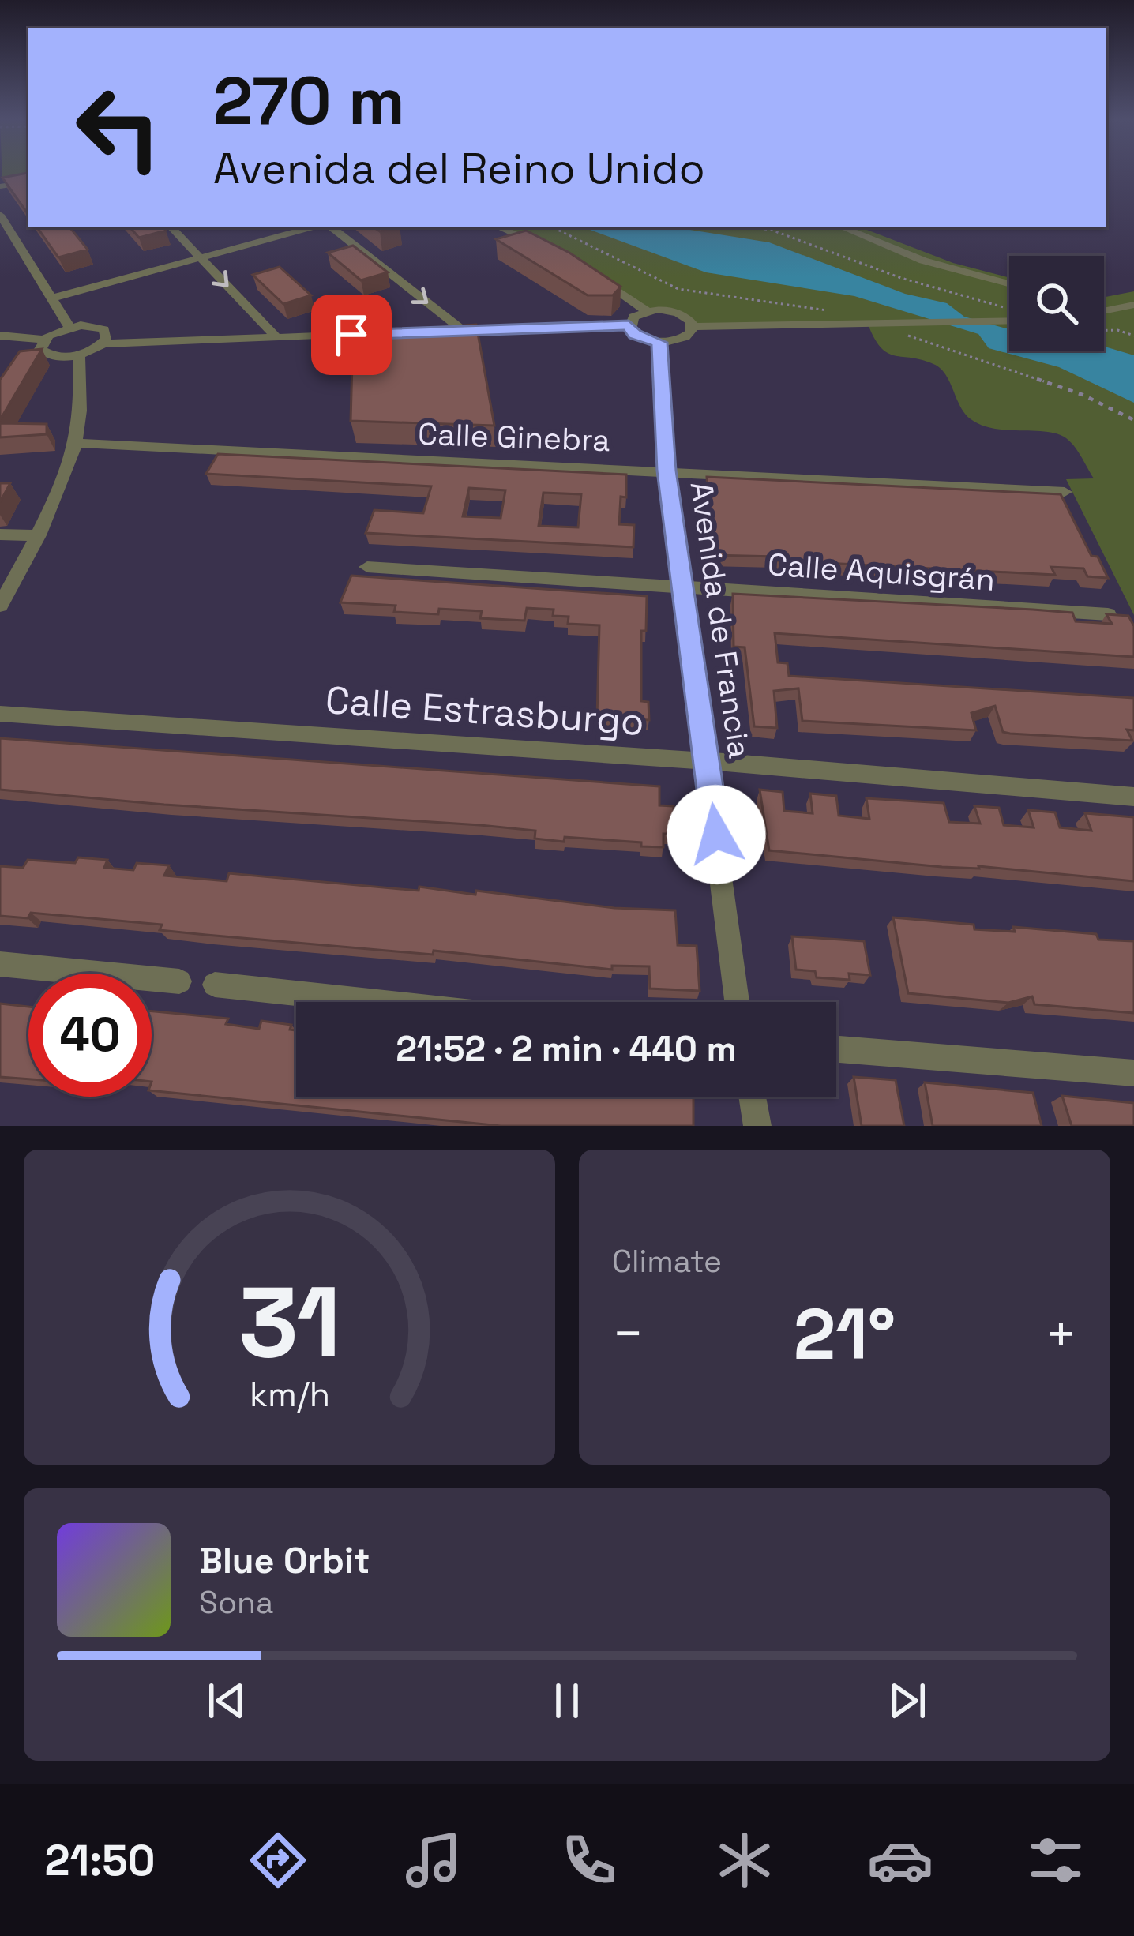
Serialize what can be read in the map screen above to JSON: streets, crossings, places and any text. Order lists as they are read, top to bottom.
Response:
{
  "streets": {
    "street": [
      "Calle Ginebra",
      "Calle Aquisgrán",
      "Avenida de Francia",
      "Calle Estrasburgo"
    ]
  },
  "crossings": [
    ["Calle Ginebra", "Avenida de Francia"],
    ["Calle Aquisgrán", "Avenida de Francia"],
    ["Avenida de Francia", "Calle Estrasburgo"]
  ],
  "page": {
    "turn": ["270 m", "Avenida del Reino Unido"],
    "limit": "40",
    "trip": "21:52 · 2 min · 440 m",
    "tile": "Climate",
    "heat": ["−", "21°", "+"],
    "song": ["Blue Orbit", "Sona"],
    "tabs": "21:50",
    "gauge": ["31", "km/h"]
  }
}
